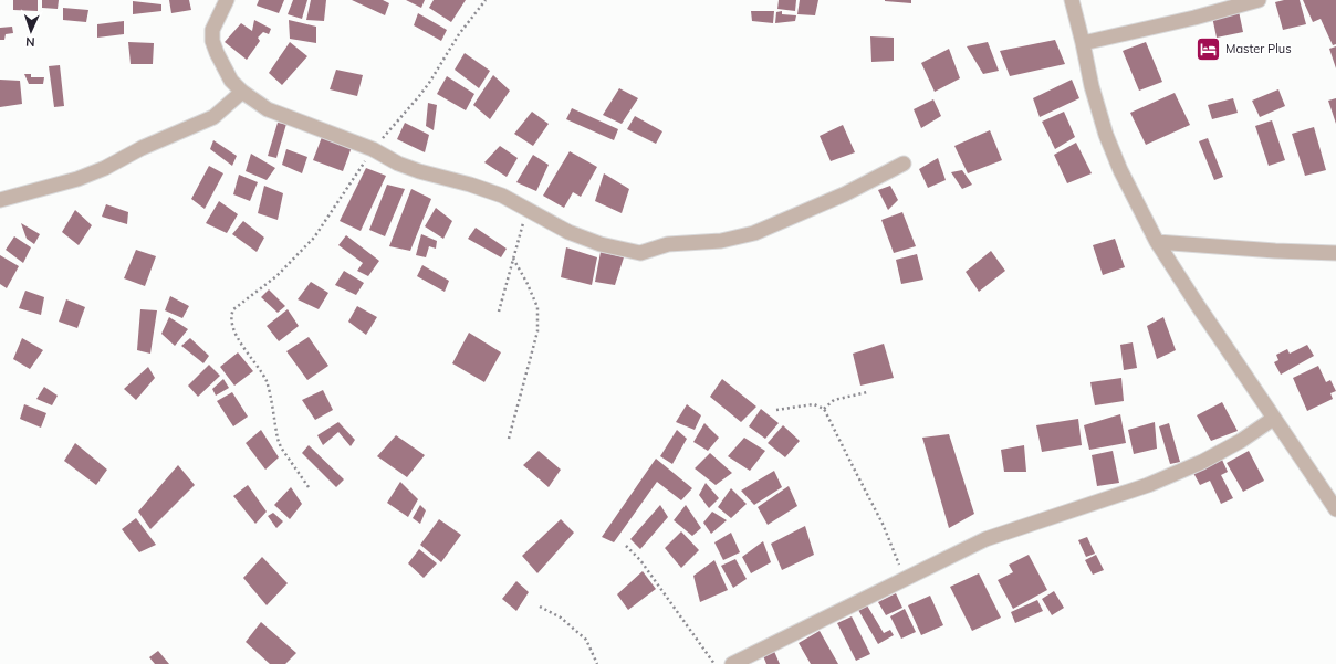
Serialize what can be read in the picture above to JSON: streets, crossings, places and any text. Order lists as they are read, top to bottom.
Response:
{
  "places": {
    "hotel": ["Master Plus"]
  },
  "north": "bottom"
}
